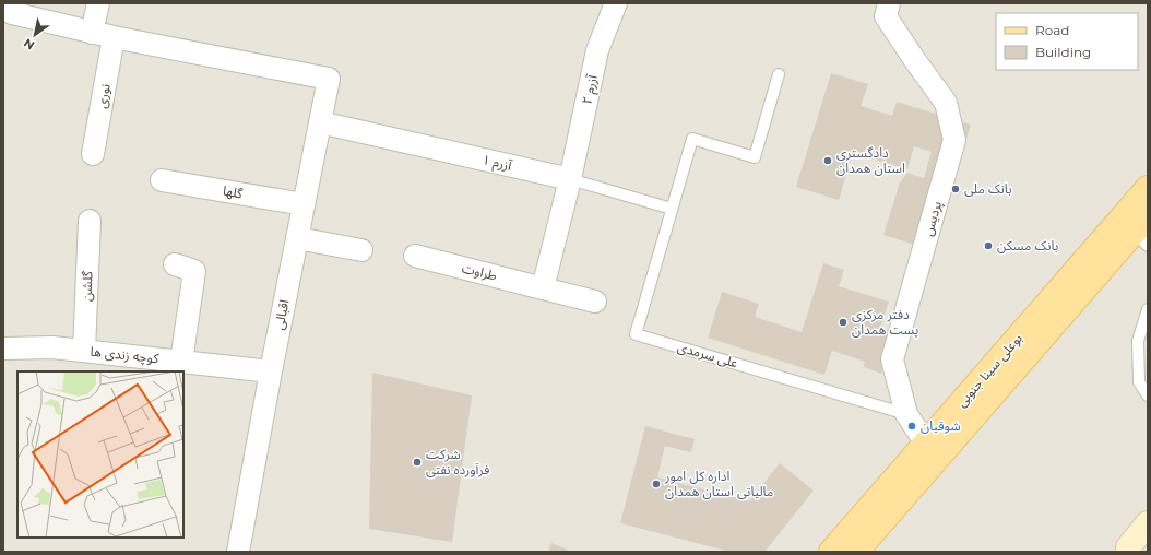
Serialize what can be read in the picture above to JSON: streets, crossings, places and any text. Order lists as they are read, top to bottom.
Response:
{
  "streets": {
    "main road": ["بوعلی سینا جنوبی"],
    "street": [
      "آزرم ۲",
      "نوری",
      "آزرم ۱",
      "گلها",
      "پردیس",
      "طراوت",
      "گلشن",
      "اقبالی",
      "کوچه زندی ها"
    ],
    "lane": ["علی سرمدی"]
  },
  "crossings": [
    ["آزرم ۲", "آزرم ۱"],
    ["نوری", "اقبالی"],
    ["آزرم ۱", "اقبالی"],
    ["آزرم ۱", "علی سرمدی"],
    ["گلها", "اقبالی"],
    ["پردیس", "علی سرمدی"],
    ["پردیس", "بوعلی سینا جنوبی"],
    ["گلشن", "کوچه زندی ها"],
    ["اقبالی", "کوچه زندی ها"]
  ],
  "places": [
    "دادگستری استان همدان",
    "بانک ملی",
    "بانک مسکن",
    "دفتر مرکزی پست همدان",
    "شوقیان",
    "شرکت فرآورده نفتی",
    "اداره کل امور مالیاتی استان همدان"
  ],
  "legend": ["Road", "Building"],
  "north": "bottom left"
}
